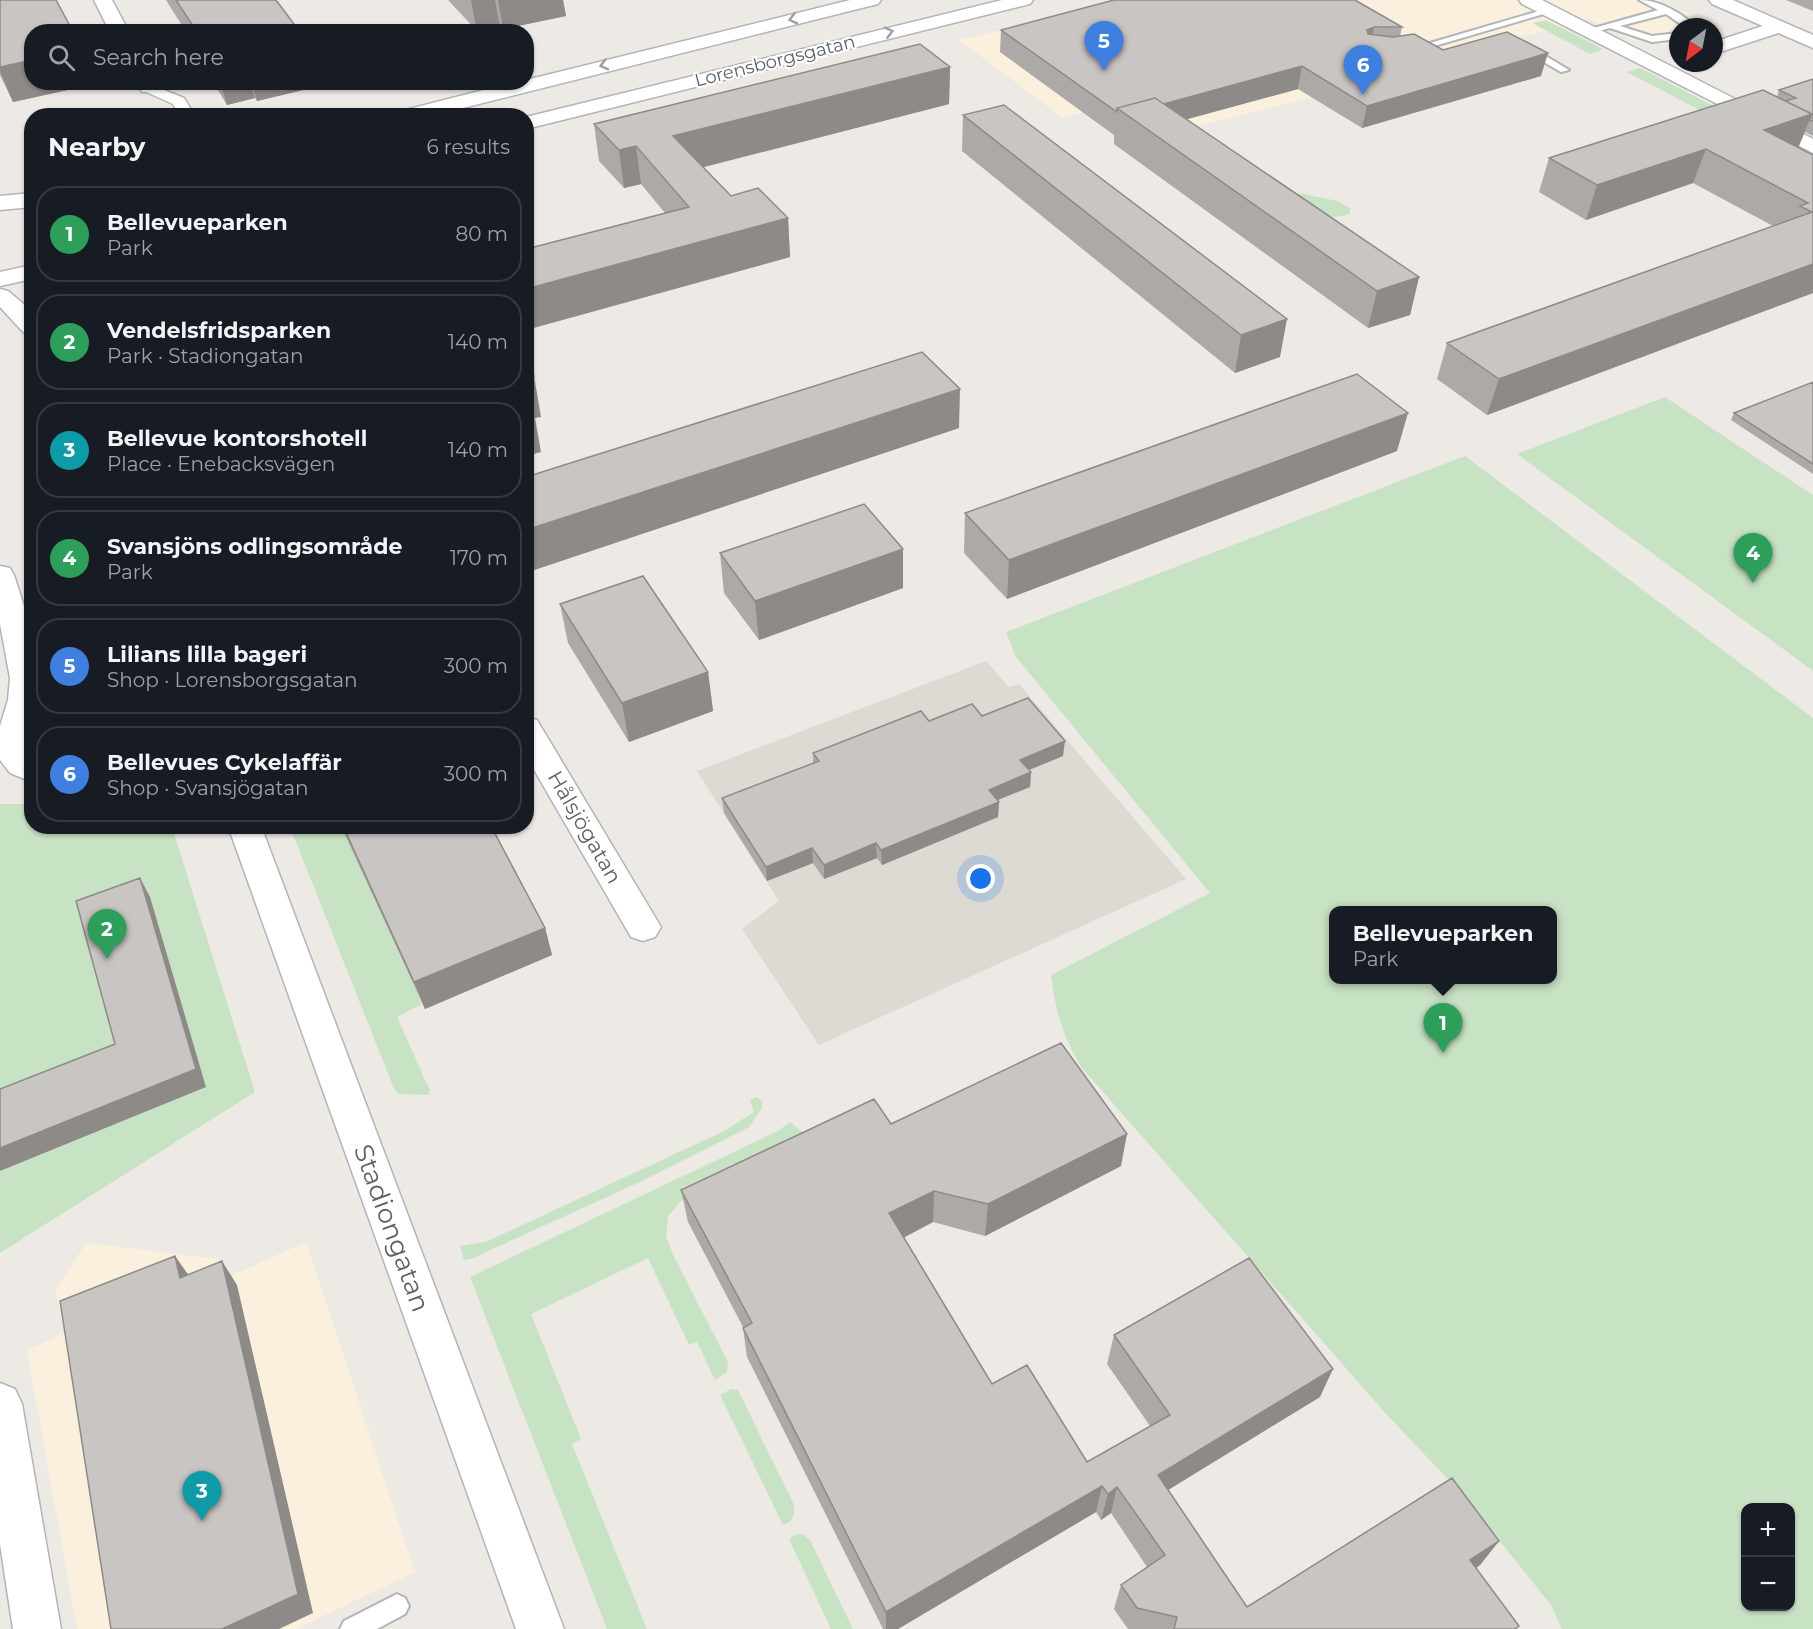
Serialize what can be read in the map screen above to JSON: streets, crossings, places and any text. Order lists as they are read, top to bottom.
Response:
{
  "streets": {
    "street": ["Lorensborgsgatan", "Hålsjögatan", "Stadiongatan"]
  },
  "north": "bottom left",
  "page": {
    "pins": [
      "5",
      "6",
      "4",
      "2",
      "1",
      "3"
    ],
    "search": "Search here",
    "heading": ["Nearby", "6 results"],
    "list": [
      {
        "mark": "1",
        "name": "Bellevueparken",
        "note": "Park",
        "value": "80 m"
      },
      {
        "mark": "2",
        "name": "Vendelsfridsparken",
        "note": "Park · Stadiongatan",
        "value": "140 m"
      },
      {
        "mark": "3",
        "name": "Bellevue kontorshotell",
        "note": "Place · Enebacksvägen",
        "value": "140 m"
      },
      {
        "mark": "4",
        "name": "Svansjöns odlingsområde",
        "note": "Park",
        "value": "170 m"
      },
      {
        "mark": "5",
        "name": "Lilians lilla bageri",
        "note": "Shop · Lorensborgsgatan",
        "value": "300 m"
      },
      {
        "mark": "6",
        "name": "Bellevues Cykelaffär",
        "note": "Shop · Svansjögatan",
        "value": "300 m"
      }
    ],
    "popup": ["Bellevueparken", "Park"],
    "map_buttons": ["+", "−"]
  }
}
